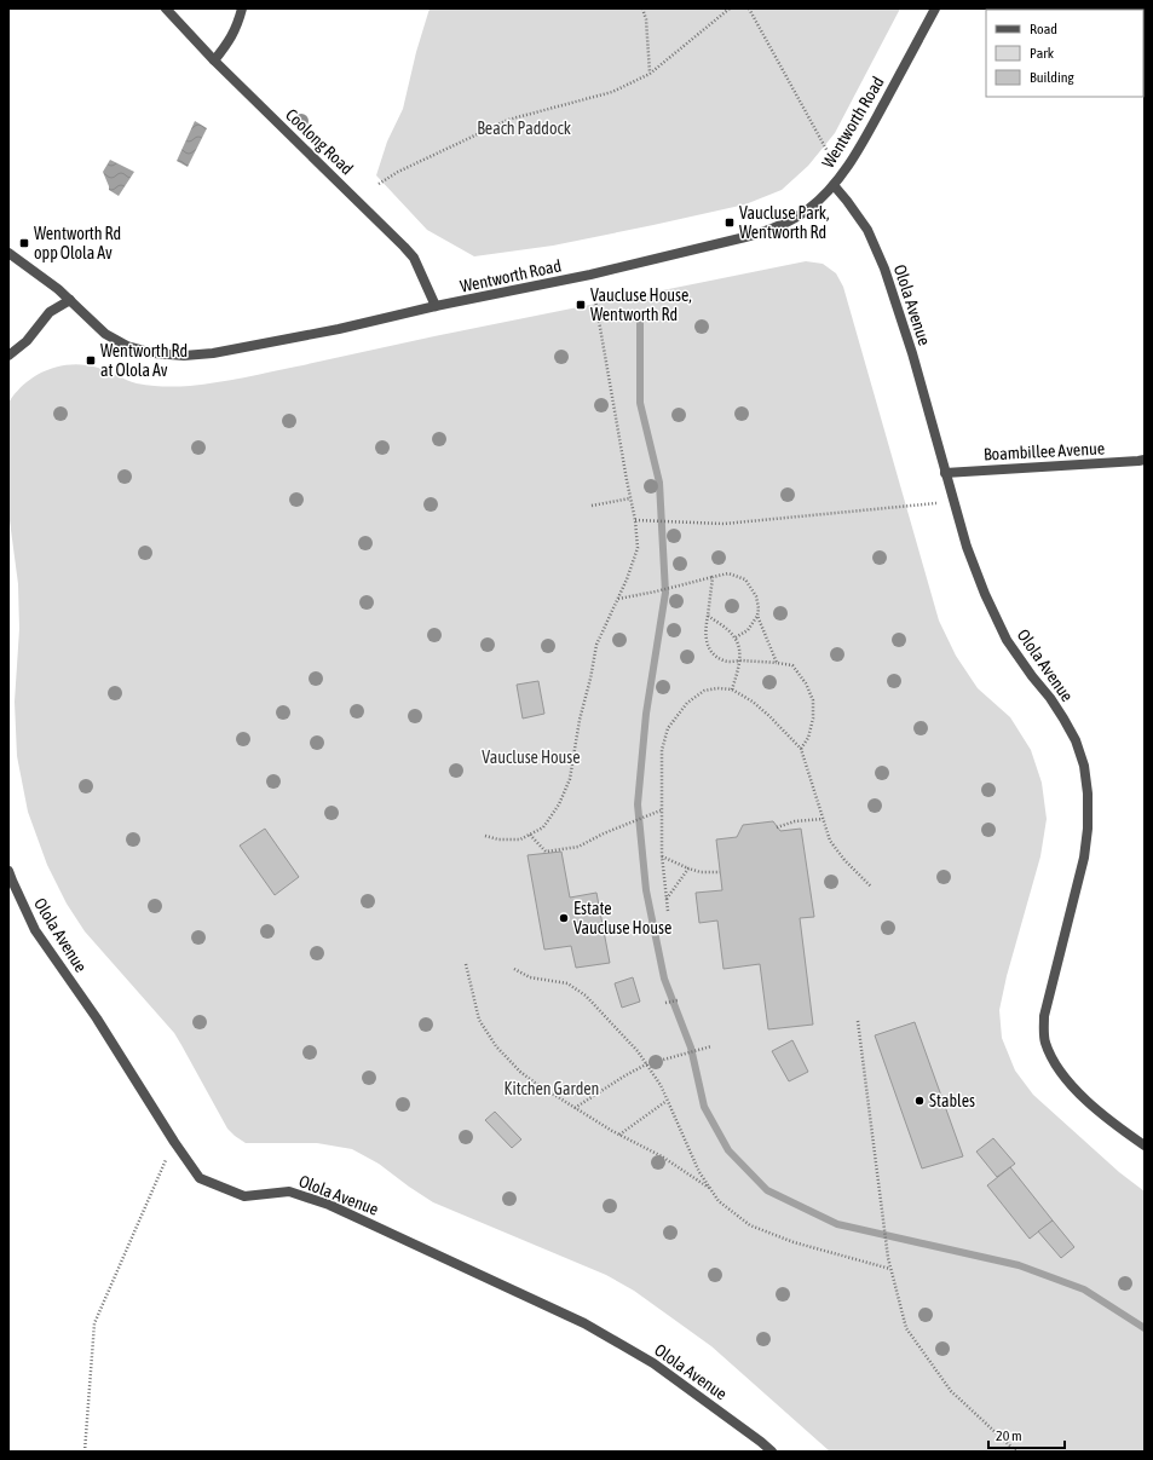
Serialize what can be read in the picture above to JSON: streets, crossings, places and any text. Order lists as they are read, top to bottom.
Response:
{
  "streets": {
    "street": [
      "Wentworth Road",
      "Coolong Road",
      "Olola Avenue",
      "Boambillee Avenue"
    ]
  },
  "crossings": [
    ["Wentworth Road", "Coolong Road"],
    ["Wentworth Road", "Olola Avenue"],
    ["Olola Avenue", "Boambillee Avenue"]
  ],
  "parks": ["Beach Paddock", "Vaucluse House", "Kitchen Garden"],
  "places": {
    "transit": [
      "Vaucluse Park, Wentworth Rd",
      "Wentworth Rd opp Olola Av",
      "Vaucluse House, Wentworth Rd",
      "Wentworth Rd at Olola Av"
    ],
    "other": ["Estate Vaucluse House", "Stables"]
  },
  "legend": ["Road", "Park", "Building"],
  "scale_bar": "20 m"
}
